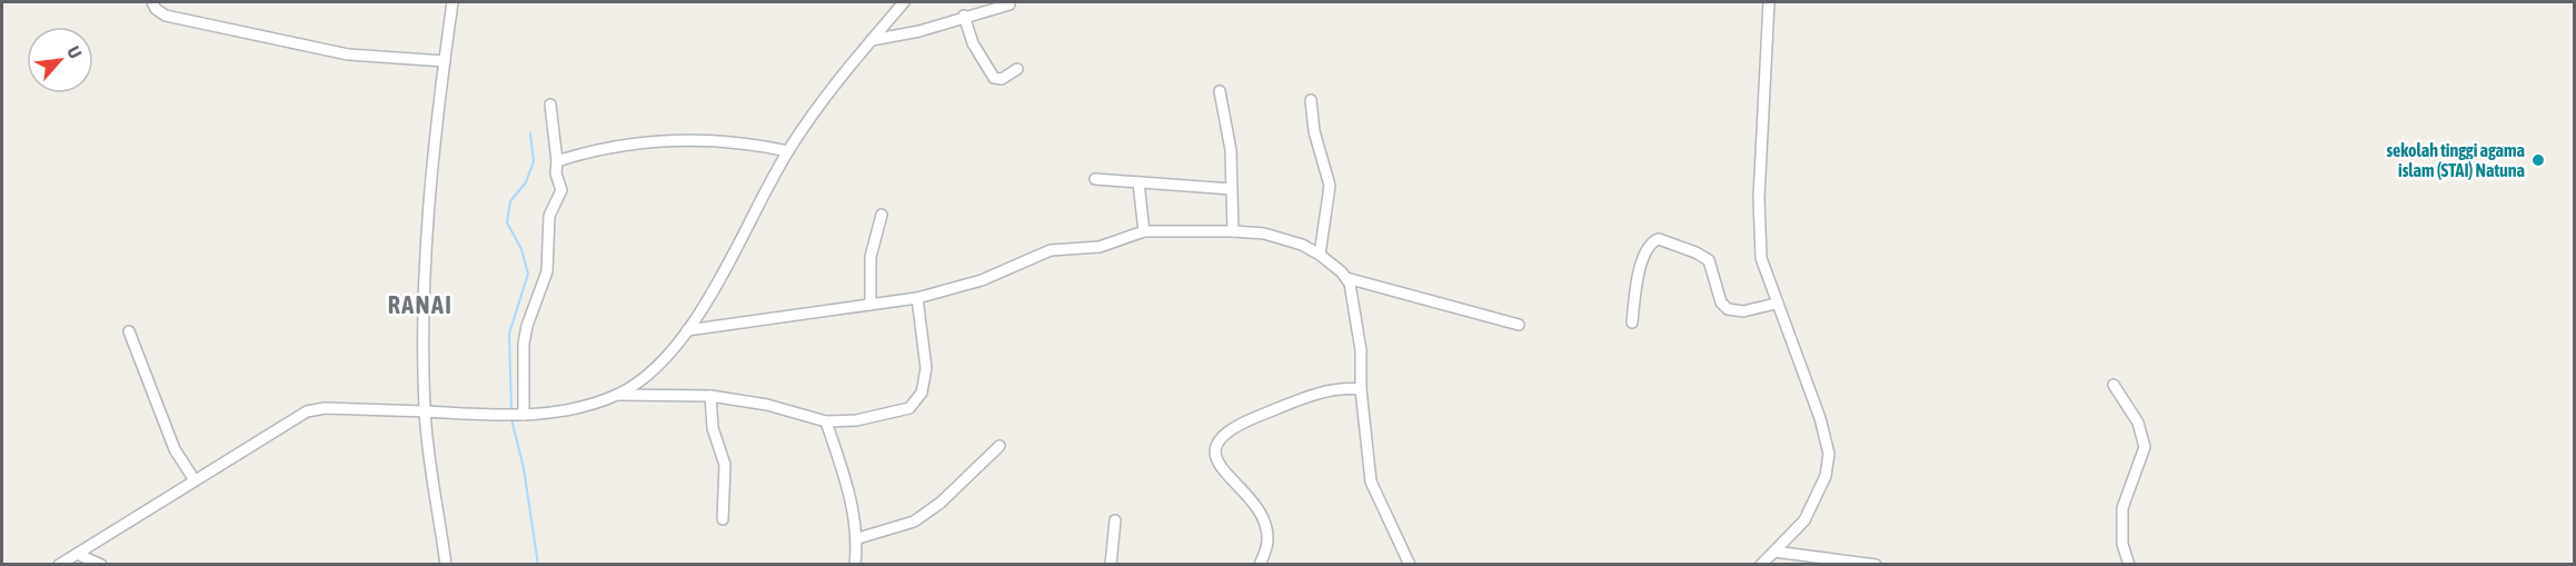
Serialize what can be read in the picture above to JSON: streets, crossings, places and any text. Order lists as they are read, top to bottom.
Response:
{
  "districts": ["RANAI"],
  "places": ["sekolah tinggi agama islam (STAI) Natuna"],
  "north": "top right"
}
